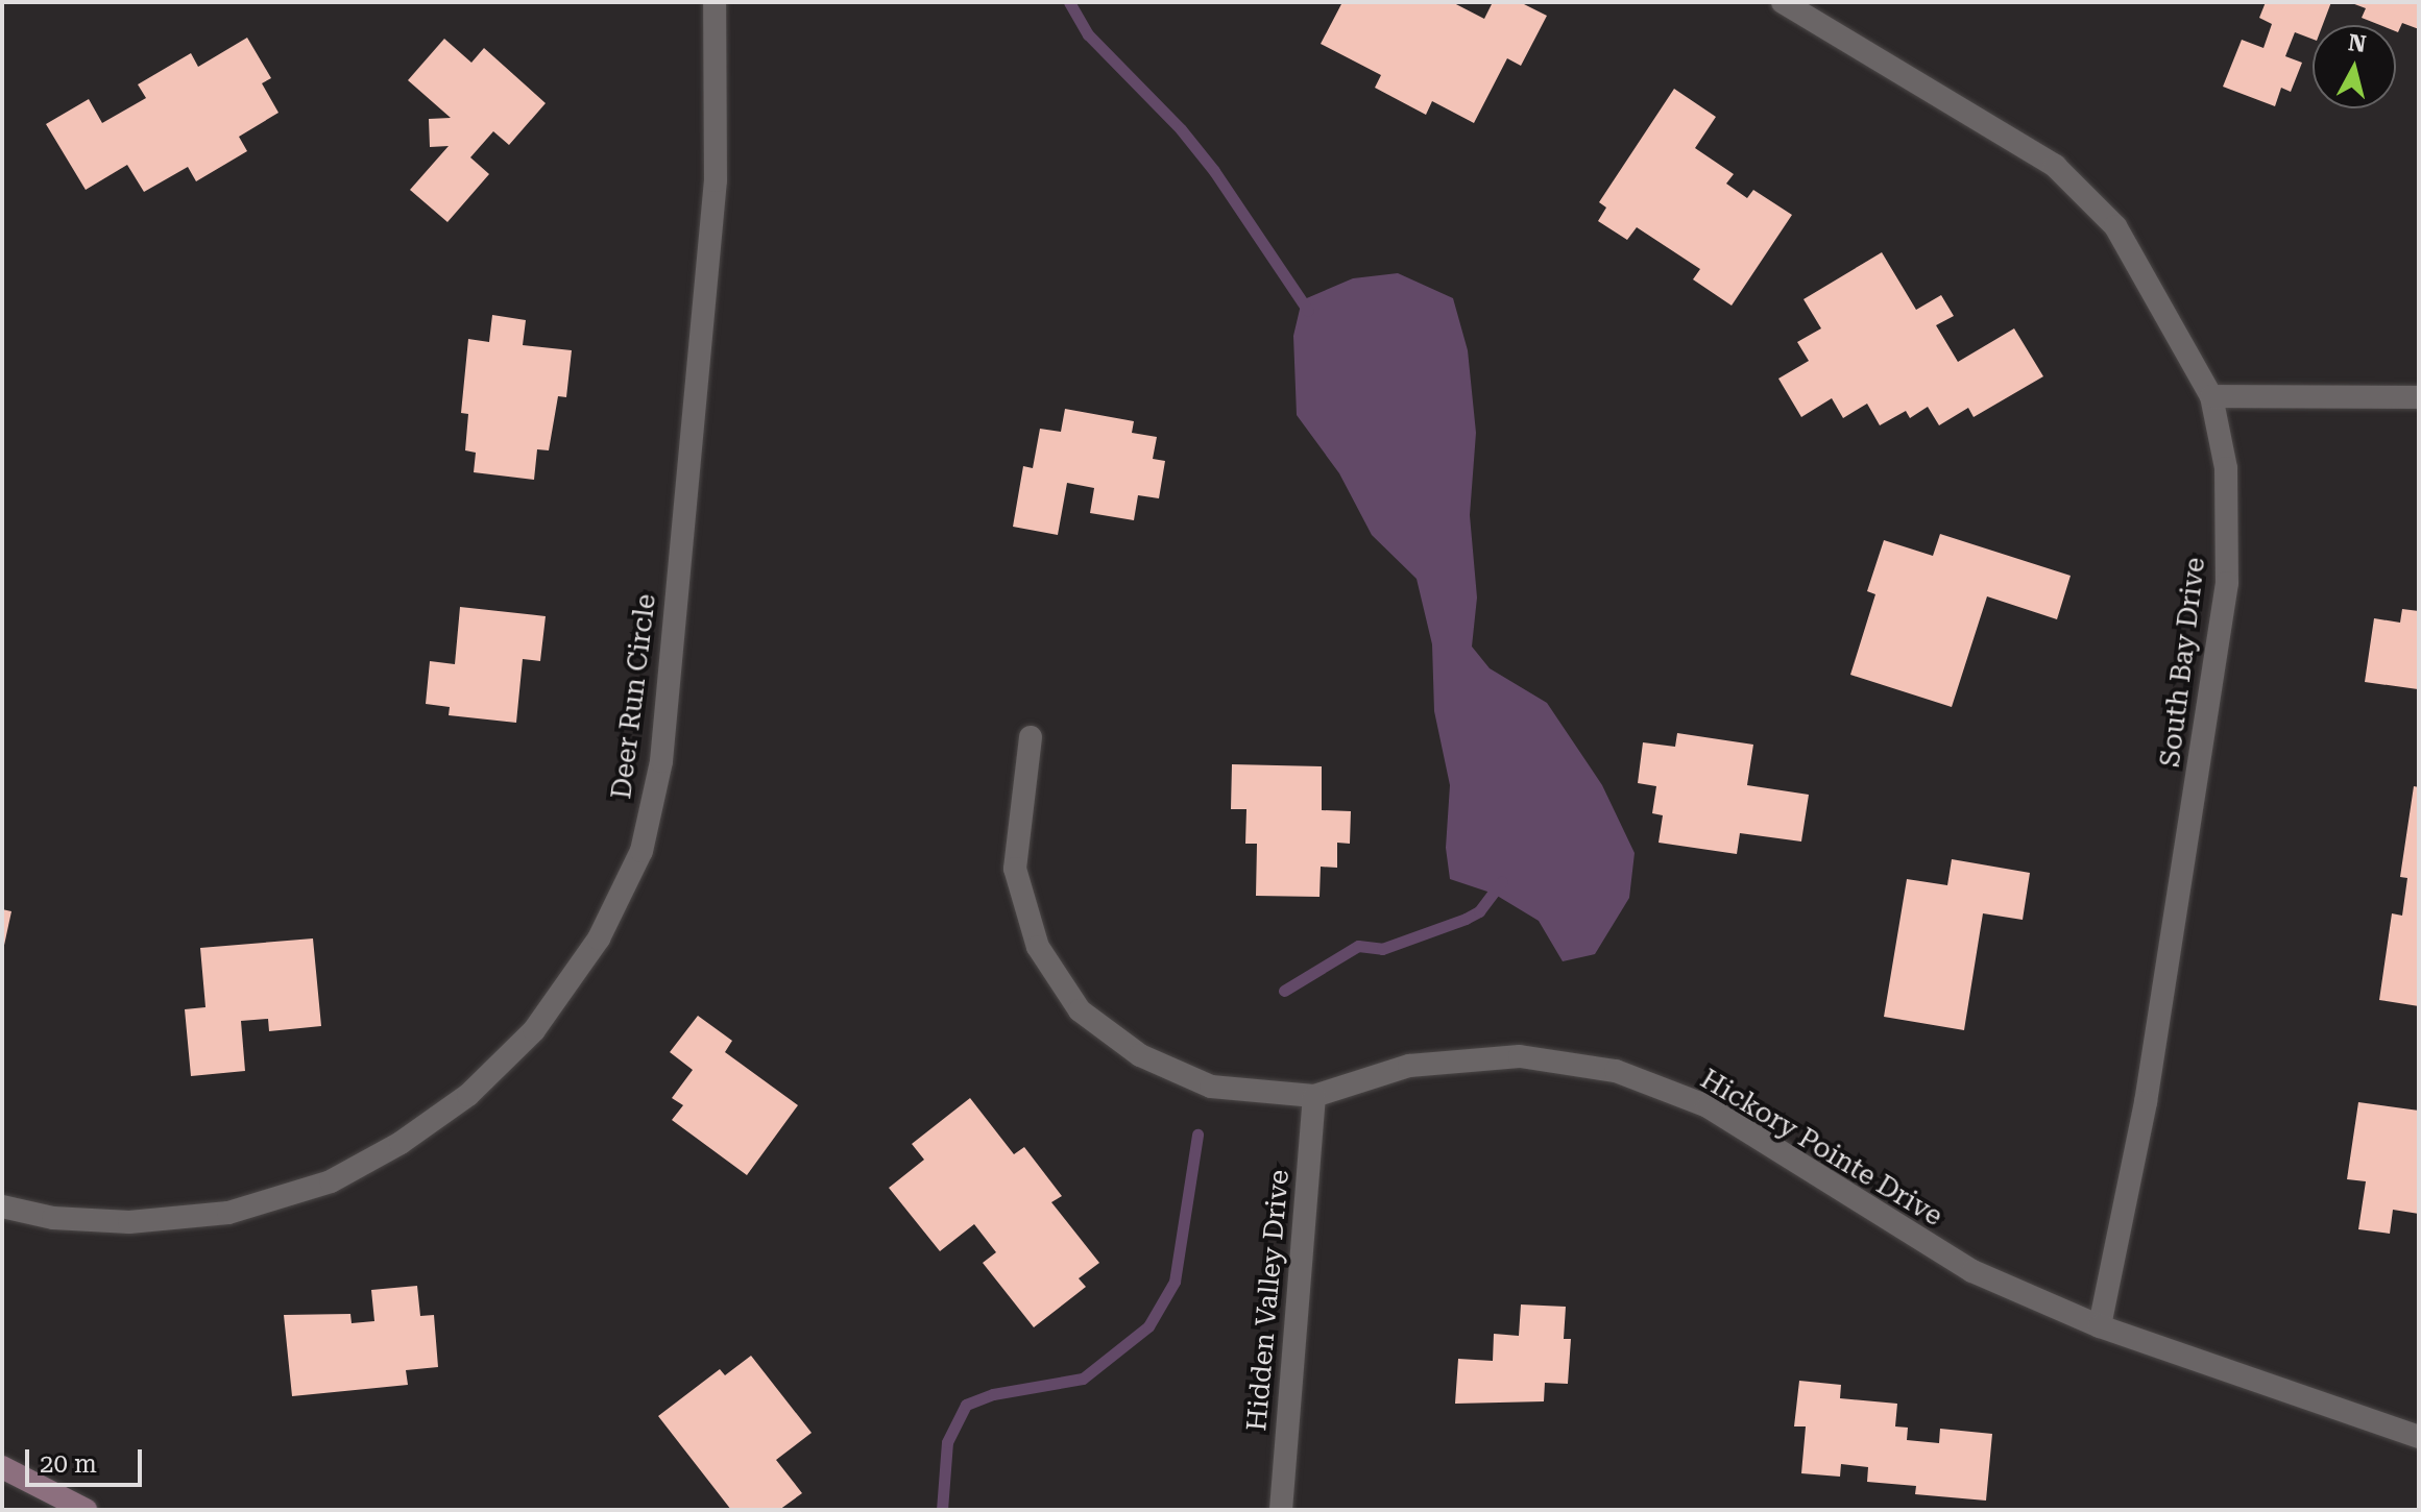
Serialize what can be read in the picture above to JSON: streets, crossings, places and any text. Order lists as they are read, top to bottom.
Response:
{
  "streets": {
    "street": [
      "South Bay Drive",
      "Deer Run Circle",
      "Hickory Pointe Drive",
      "Hidden Valley Drive"
    ]
  },
  "crossings": [
    ["South Bay Drive", "Hickory Pointe Drive"],
    ["Hickory Pointe Drive", "Hidden Valley Drive"]
  ],
  "scale_bar": "20 m",
  "north": "top"
}
